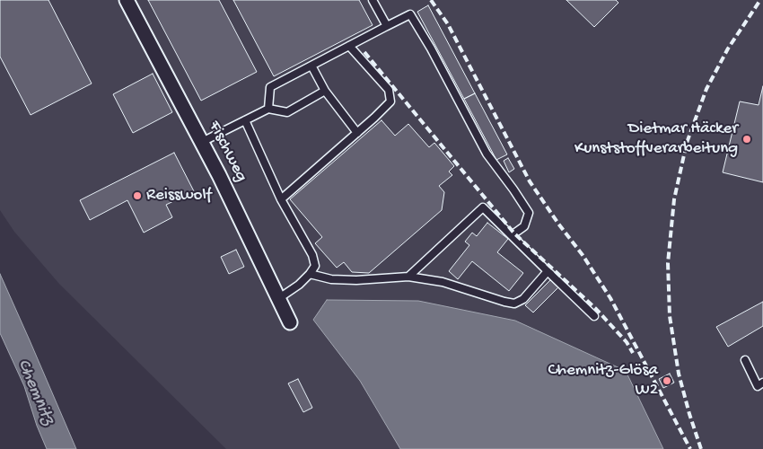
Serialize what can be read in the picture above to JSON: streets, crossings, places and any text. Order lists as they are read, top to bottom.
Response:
{
  "streets": {
    "street": ["Fischweg"]
  },
  "water": ["Chemnitz"],
  "places": ["Dietmar Häcker Kunststoffverarbeitung", "Reisswolf", "Chemnitz-Glösa W2"]
}
